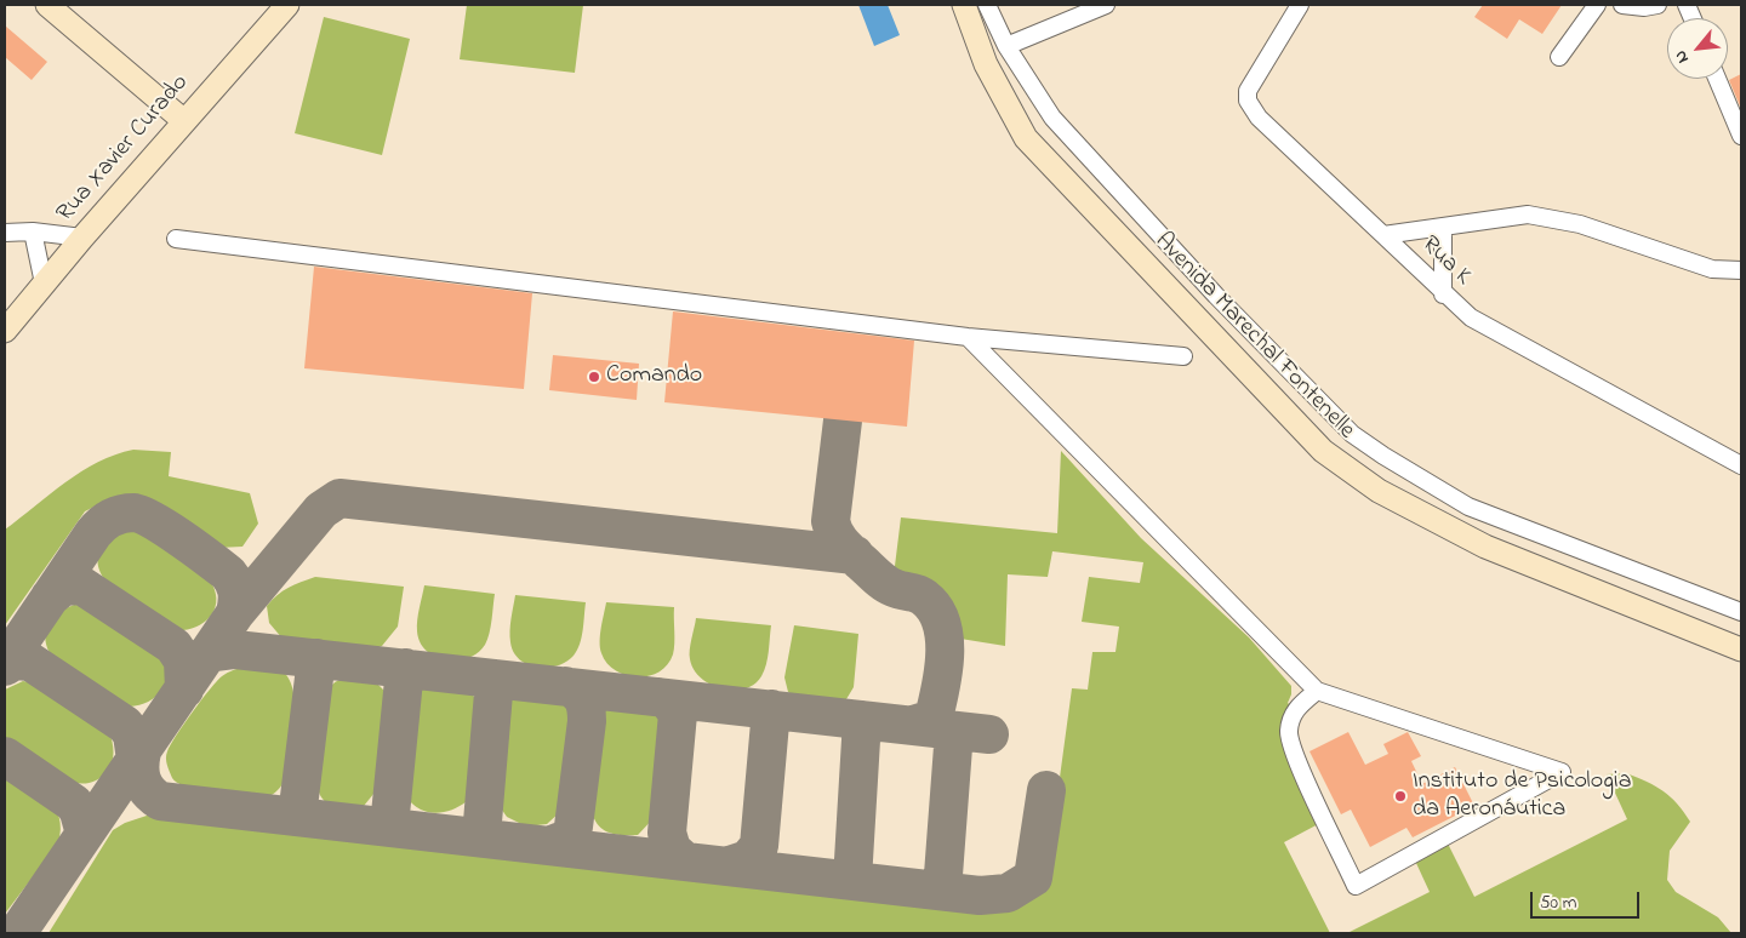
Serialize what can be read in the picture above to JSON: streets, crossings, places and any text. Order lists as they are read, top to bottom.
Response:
{
  "streets": {
    "main road": ["Rua Xavier Curado", "Avenida Marechal Fontenelle"],
    "street": ["Rua K"]
  },
  "places": ["Comando", "Instituto de Psicologia da Aeronáutica"],
  "scale_bar": "50 m",
  "north": "bottom left"
}
